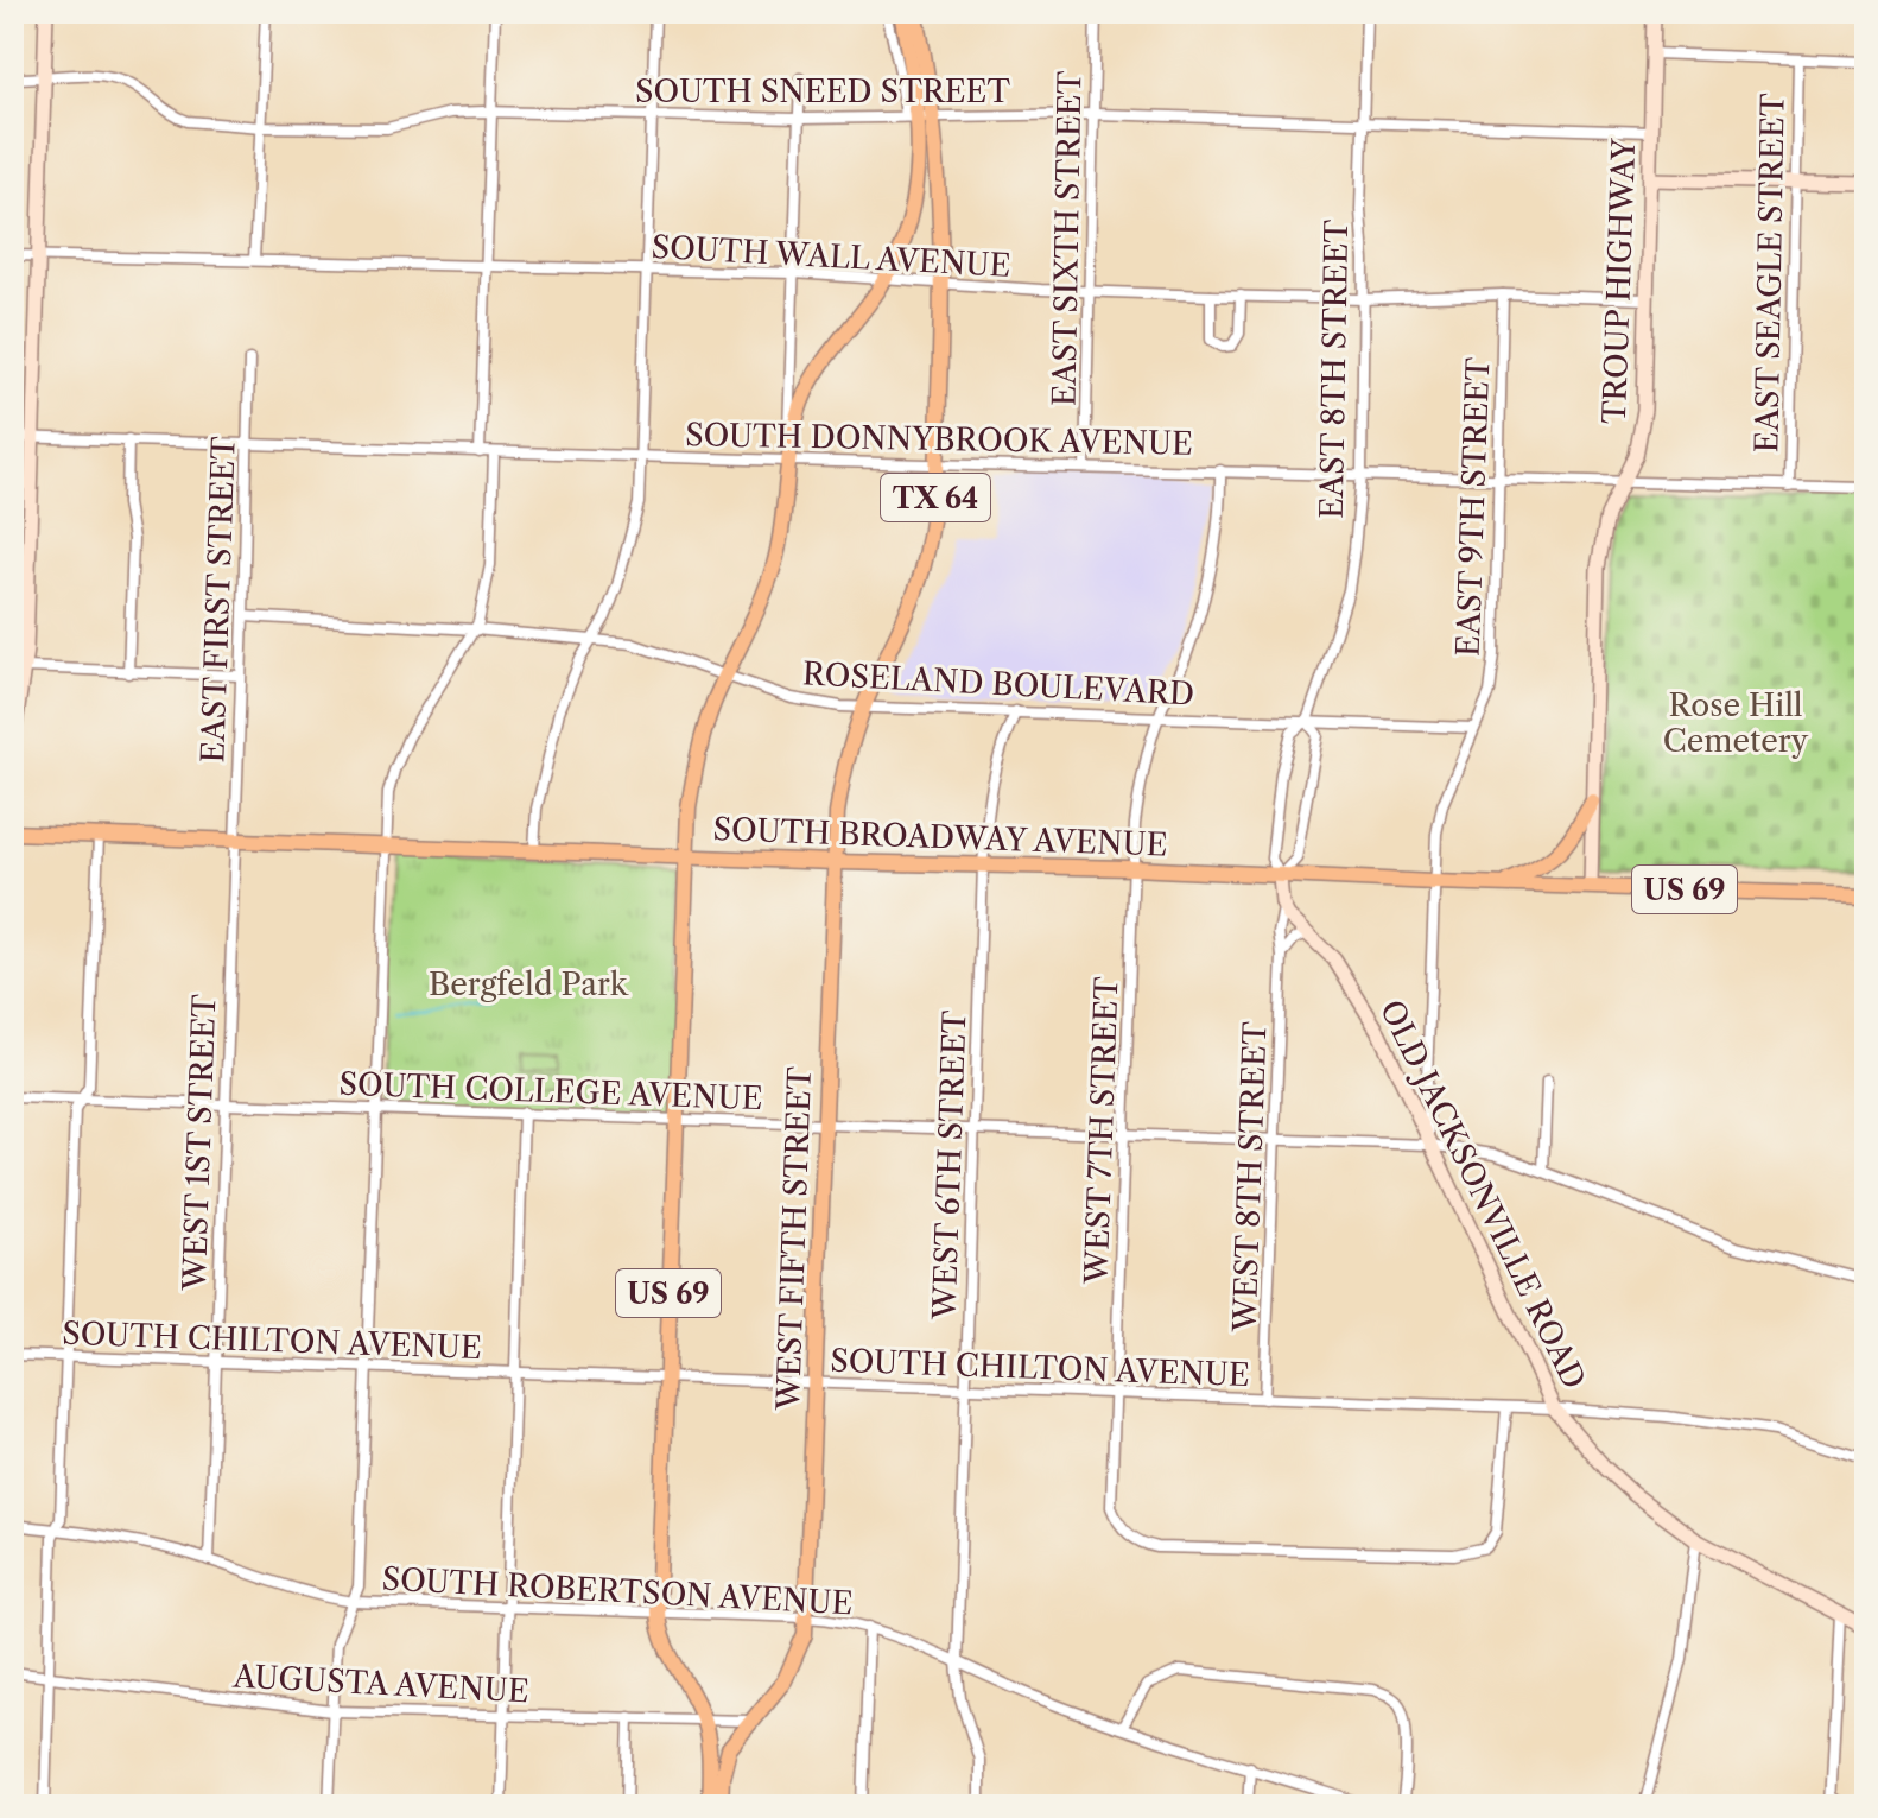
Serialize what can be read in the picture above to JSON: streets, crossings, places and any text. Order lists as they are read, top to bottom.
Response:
{
  "streets": {
    "main road": [
      "TROUP HIGHWAY",
      "TX 64",
      "SOUTH BROADWAY AVENUE",
      "US 69",
      "OLD JACKSONVILLE ROAD",
      "WEST FIFTH STREET"
    ],
    "street": [
      "SOUTH SNEED STREET",
      "EAST SIXTH STREET",
      "SOUTH WALL AVENUE",
      "EAST SEAGLE STREET",
      "EAST 8TH STREET",
      "SOUTH DONNYBROOK AVENUE",
      "EAST 9TH STREET",
      "EAST FIRST STREET",
      "ROSELAND BOULEVARD",
      "SOUTH COLLEGE AVENUE",
      "WEST 7TH STREET",
      "WEST 1ST STREET",
      "WEST 6TH STREET",
      "WEST 8TH STREET",
      "SOUTH CHILTON AVENUE",
      "SOUTH ROBERTSON AVENUE",
      "AUGUSTA AVENUE"
    ]
  },
  "crossings": [
    ["SOUTH SNEED STREET", "EAST SIXTH STREET"],
    ["SOUTH SNEED STREET", "TROUP HIGHWAY"],
    ["SOUTH SNEED STREET", "EAST 8TH STREET"],
    ["SOUTH SNEED STREET", "TX 64"],
    ["EAST SIXTH STREET", "SOUTH WALL AVENUE"],
    ["EAST SIXTH STREET", "SOUTH DONNYBROOK AVENUE"],
    ["SOUTH WALL AVENUE", "TROUP HIGHWAY"],
    ["SOUTH WALL AVENUE", "EAST 8TH STREET"],
    ["SOUTH WALL AVENUE", "TX 64"],
    ["SOUTH WALL AVENUE", "EAST 9TH STREET"],
    ["EAST SEAGLE STREET", "SOUTH DONNYBROOK AVENUE"],
    ["TROUP HIGHWAY", "SOUTH DONNYBROOK AVENUE"],
    ["TROUP HIGHWAY", "SOUTH BROADWAY AVENUE"],
    ["EAST 8TH STREET", "SOUTH DONNYBROOK AVENUE"],
    ["EAST 8TH STREET", "ROSELAND BOULEVARD"],
    ["EAST 8TH STREET", "SOUTH BROADWAY AVENUE"],
    ["SOUTH DONNYBROOK AVENUE", "TX 64"],
    ["SOUTH DONNYBROOK AVENUE", "EAST 9TH STREET"],
    ["SOUTH DONNYBROOK AVENUE", "EAST FIRST STREET"],
    ["SOUTH DONNYBROOK AVENUE", "WEST 7TH STREET"],
    ["TX 64", "ROSELAND BOULEVARD"],
    ["TX 64", "SOUTH BROADWAY AVENUE"],
    ["TX 64", "US 69"],
    ["TX 64", "WEST FIFTH STREET"],
    ["EAST 9TH STREET", "ROSELAND BOULEVARD"],
    ["EAST 9TH STREET", "SOUTH BROADWAY AVENUE"],
    ["EAST 9TH STREET", "SOUTH COLLEGE AVENUE"],
    ["EAST 9TH STREET", "OLD JACKSONVILLE ROAD"],
    ["EAST FIRST STREET", "ROSELAND BOULEVARD"],
    ["EAST FIRST STREET", "SOUTH BROADWAY AVENUE"],
    ["EAST FIRST STREET", "WEST 1ST STREET"],
    ["ROSELAND BOULEVARD", "WEST 7TH STREET"],
    ["ROSELAND BOULEVARD", "WEST 6TH STREET"],
    ["SOUTH BROADWAY AVENUE", "US 69"],
    ["SOUTH BROADWAY AVENUE", "WEST 7TH STREET"],
    ["SOUTH BROADWAY AVENUE", "WEST 1ST STREET"],
    ["SOUTH BROADWAY AVENUE", "WEST 6TH STREET"],
    ["SOUTH BROADWAY AVENUE", "WEST FIFTH STREET"],
    ["US 69", "SOUTH COLLEGE AVENUE"],
    ["US 69", "SOUTH CHILTON AVENUE"],
    ["US 69", "SOUTH ROBERTSON AVENUE"],
    ["US 69", "AUGUSTA AVENUE"],
    ["SOUTH COLLEGE AVENUE", "WEST 7TH STREET"],
    ["SOUTH COLLEGE AVENUE", "WEST 1ST STREET"],
    ["SOUTH COLLEGE AVENUE", "WEST 6TH STREET"],
    ["SOUTH COLLEGE AVENUE", "WEST 8TH STREET"],
    ["SOUTH COLLEGE AVENUE", "OLD JACKSONVILLE ROAD"],
    ["SOUTH COLLEGE AVENUE", "WEST FIFTH STREET"],
    ["WEST 7TH STREET", "SOUTH CHILTON AVENUE"],
    ["WEST 1ST STREET", "SOUTH CHILTON AVENUE"],
    ["WEST 1ST STREET", "SOUTH ROBERTSON AVENUE"],
    ["WEST 6TH STREET", "SOUTH CHILTON AVENUE"],
    ["WEST 6TH STREET", "SOUTH ROBERTSON AVENUE"],
    ["WEST 8TH STREET", "OLD JACKSONVILLE ROAD"],
    ["WEST 8TH STREET", "SOUTH CHILTON AVENUE"],
    ["OLD JACKSONVILLE ROAD", "SOUTH CHILTON AVENUE"],
    ["WEST FIFTH STREET", "SOUTH CHILTON AVENUE"],
    ["WEST FIFTH STREET", "SOUTH ROBERTSON AVENUE"],
    ["WEST FIFTH STREET", "AUGUSTA AVENUE"]
  ],
  "parks": ["Rose Hill Cemetery", "Bergfeld Park"]
}
